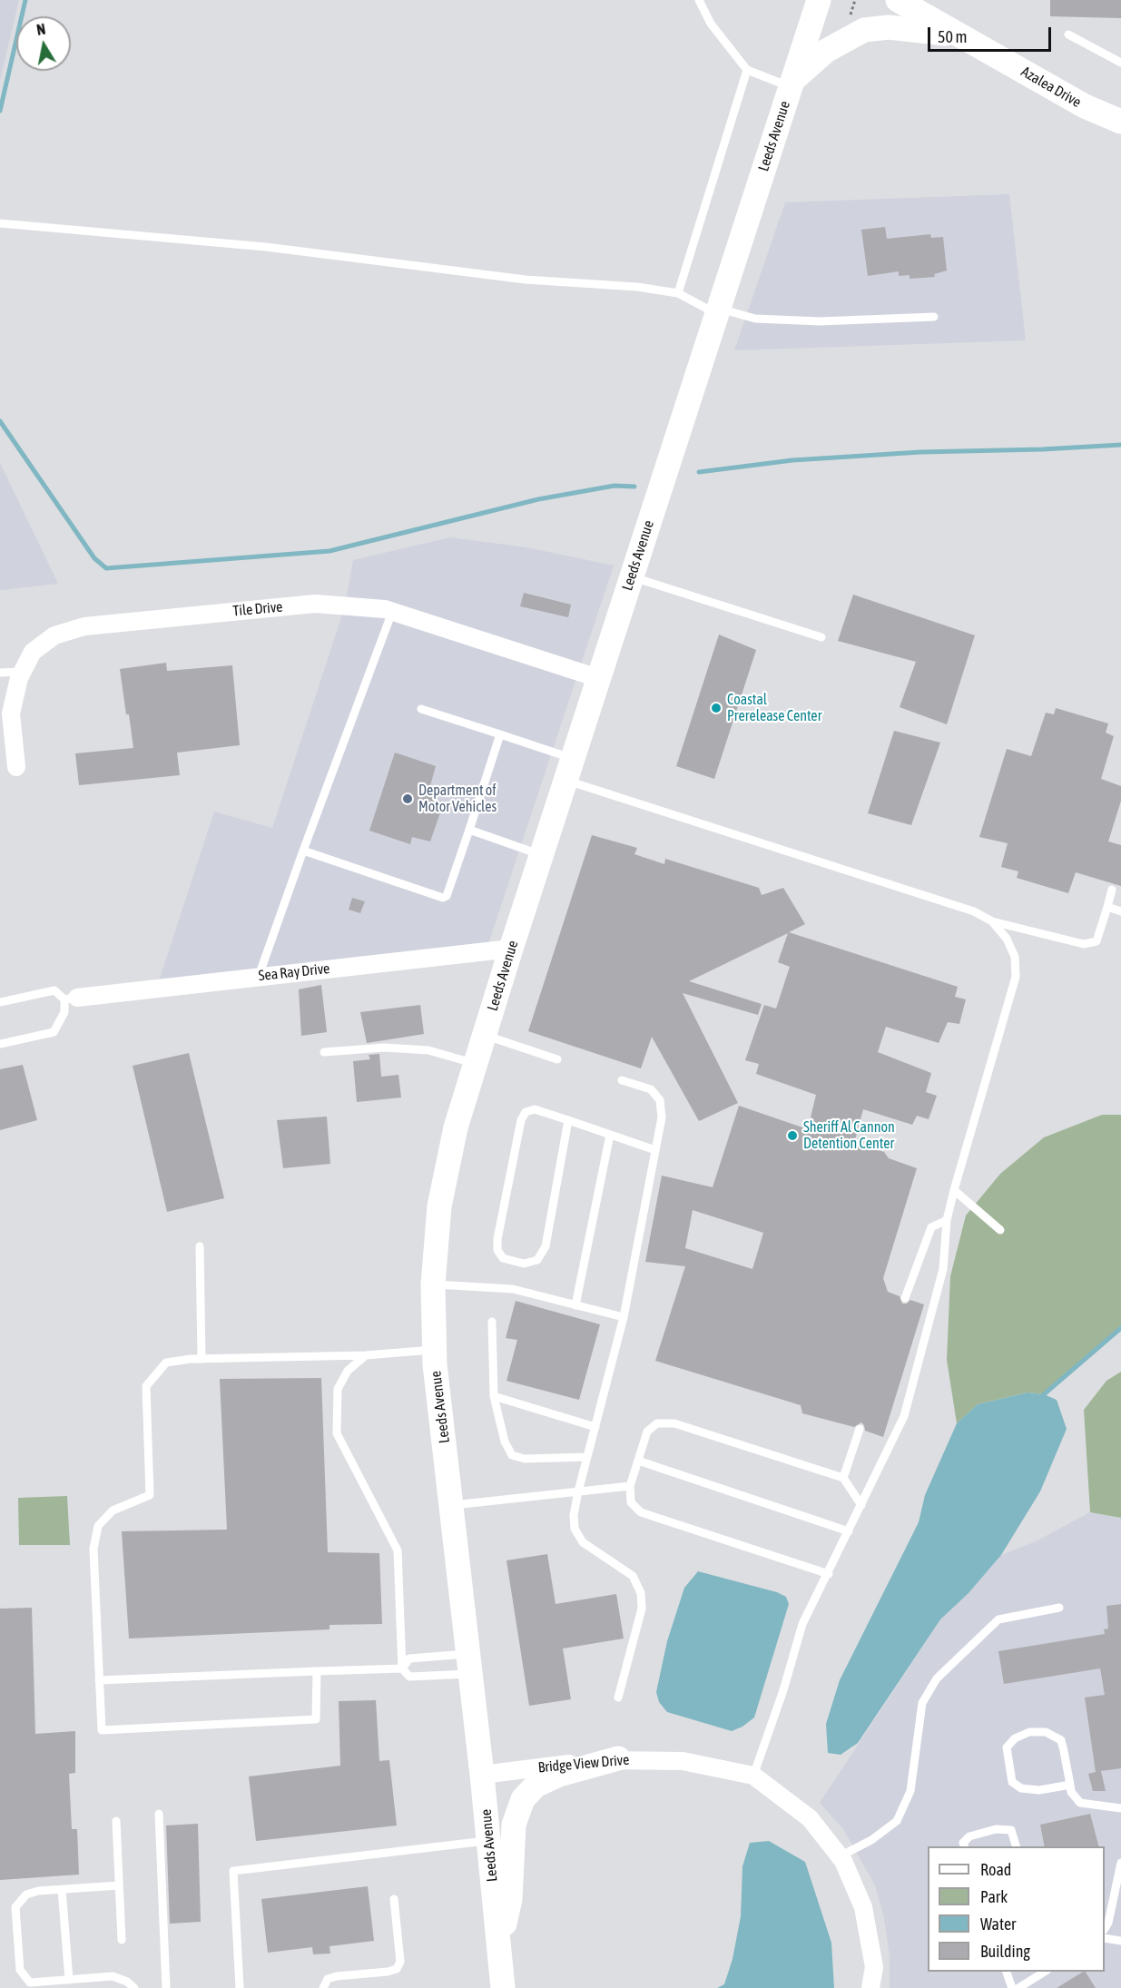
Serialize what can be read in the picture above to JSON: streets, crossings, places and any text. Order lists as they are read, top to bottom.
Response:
{
  "streets": {
    "street": [
      "Azalea Drive",
      "Leeds Avenue",
      "Tile Drive",
      "Sea Ray Drive",
      "Bridge View Drive"
    ]
  },
  "crossings": [
    ["Leeds Avenue", "Tile Drive"],
    ["Leeds Avenue", "Sea Ray Drive"],
    ["Leeds Avenue", "Bridge View Drive"]
  ],
  "places": ["Coastal Prerelease Center", "Department of Motor Vehicles", "Sheriff Al Cannon Detention Center"],
  "legend": [
    "Road",
    "Park",
    "Water",
    "Building"
  ],
  "scale_bar": "50 m",
  "north": "top"
}
